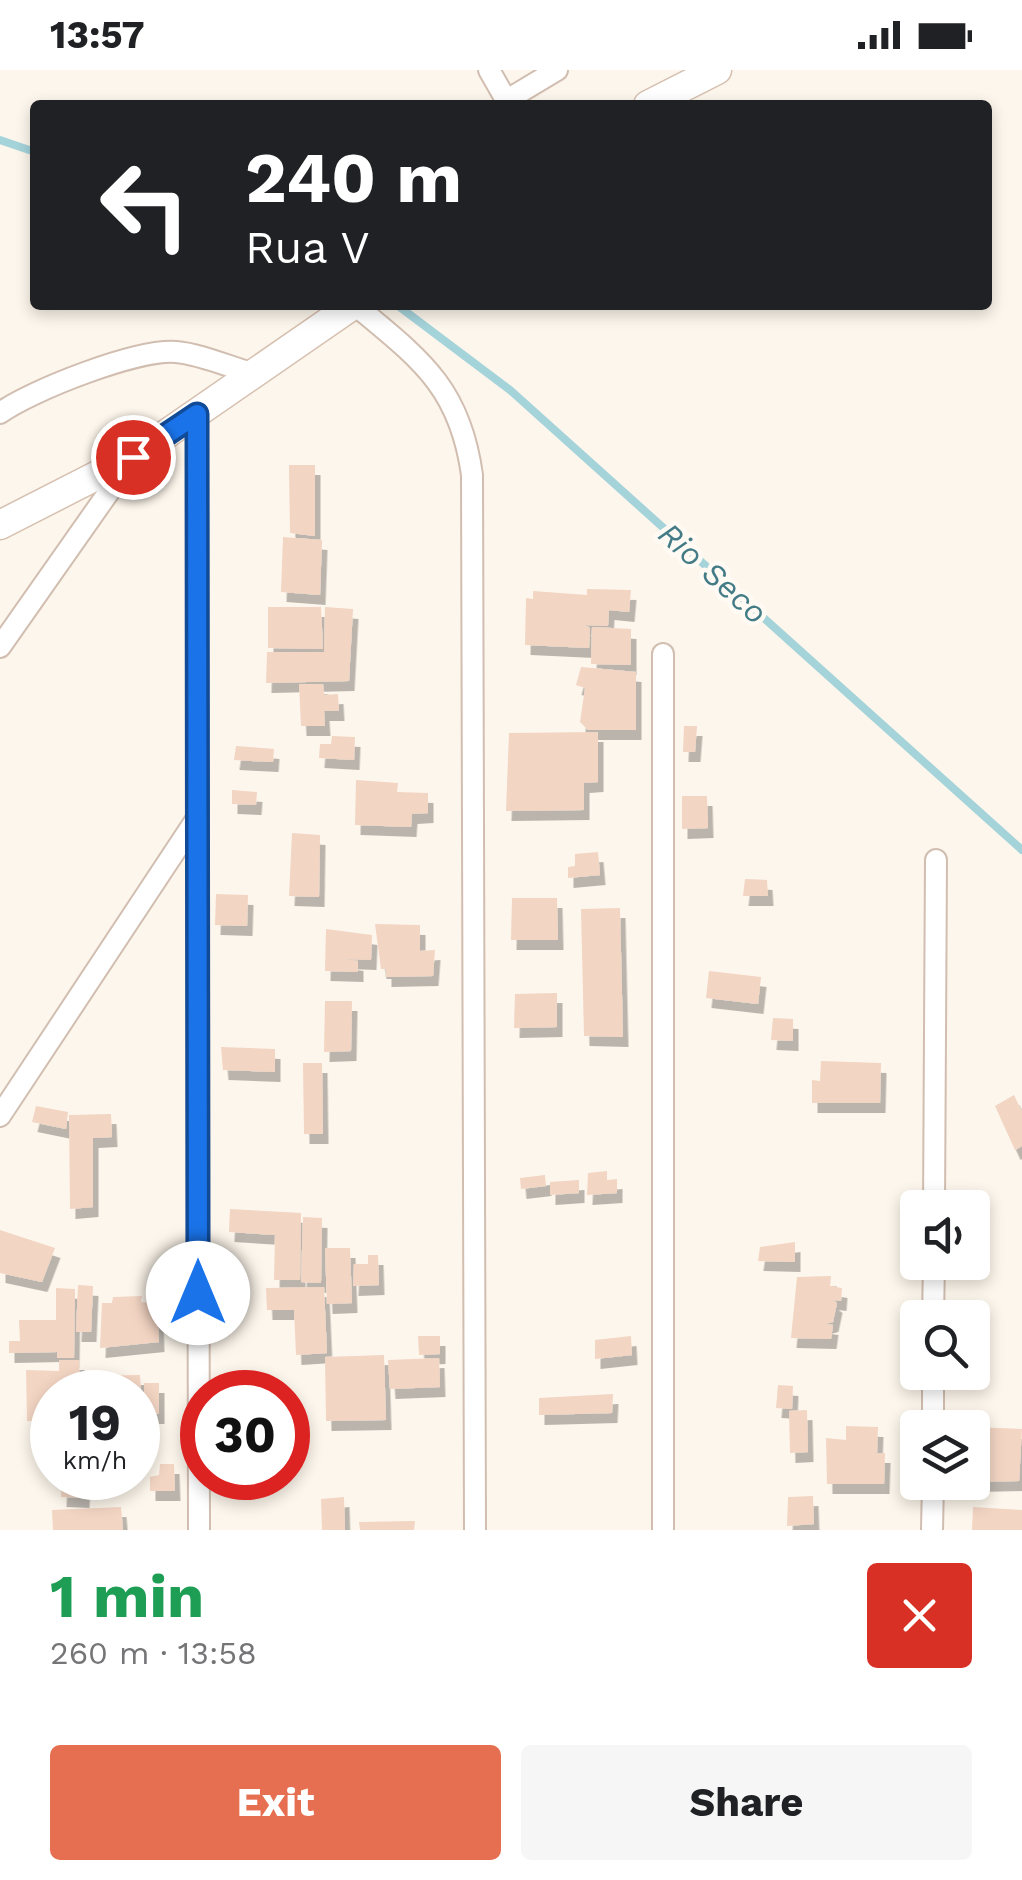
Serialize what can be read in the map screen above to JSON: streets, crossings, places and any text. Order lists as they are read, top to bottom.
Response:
{
  "water": ["Rio Seco"],
  "page": {
    "status": "13:57",
    "turn": ["240 m", "Rua V"],
    "speed": "19 km/h",
    "limit": "30",
    "heading": ["1 min", "260 m · 13:58"],
    "buttons": ["Exit", "Share"]
  }
}
